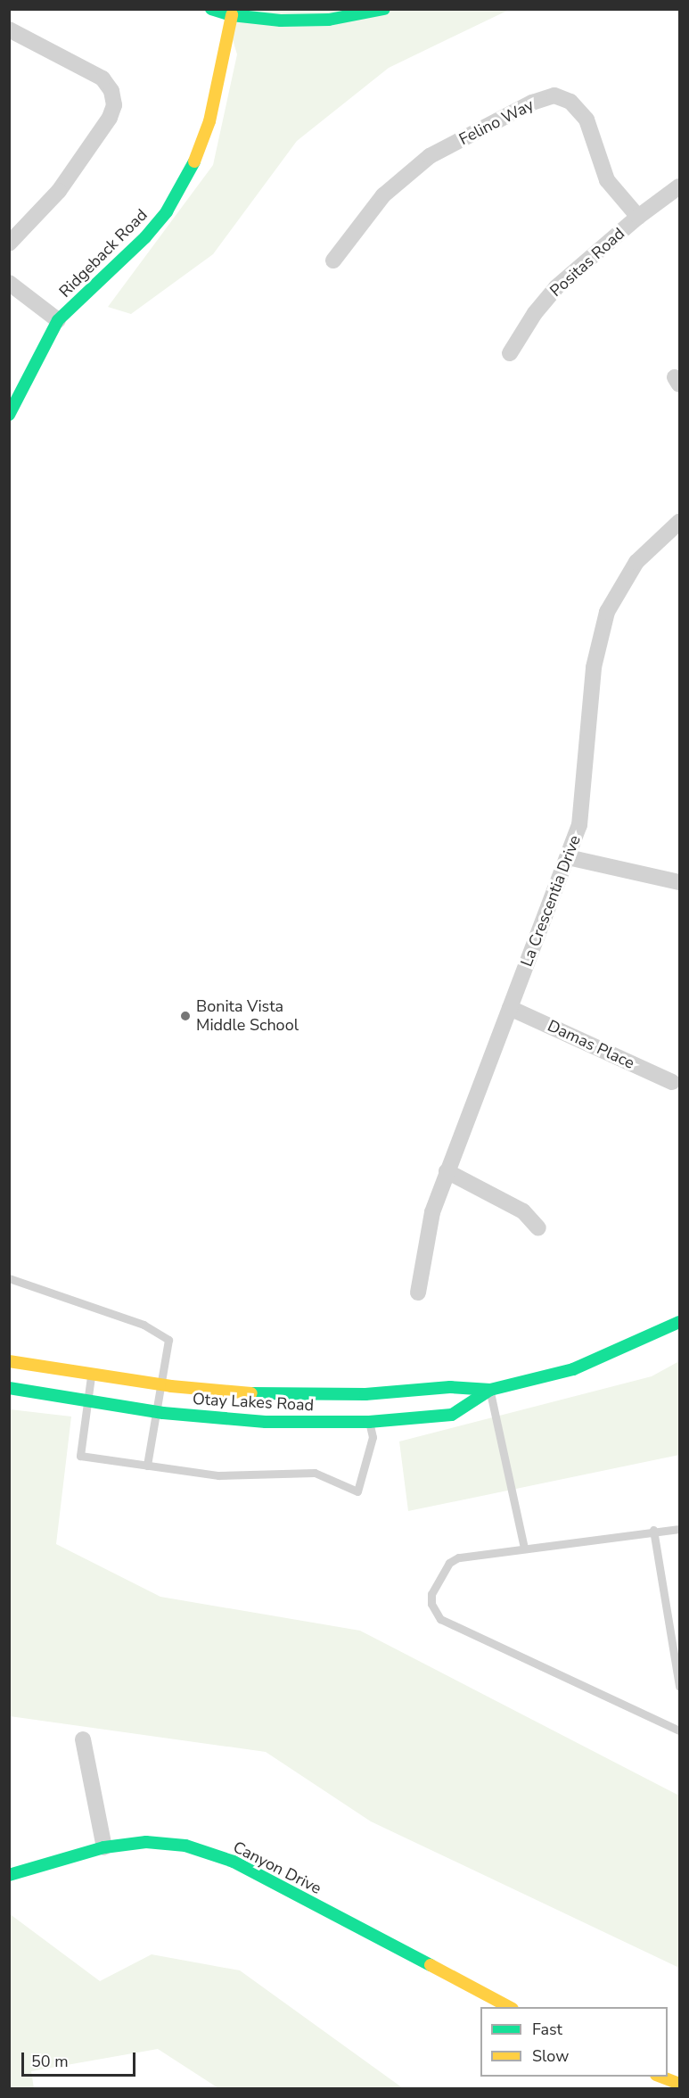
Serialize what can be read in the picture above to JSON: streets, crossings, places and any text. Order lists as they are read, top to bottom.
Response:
{
  "streets": {
    "street": [
      "Felino Way",
      "Ridgeback Road",
      "Positas Road",
      "La Crescentia Drive",
      "Damas Place",
      "Otay Lakes Road",
      "Canyon Drive"
    ]
  },
  "crossings": [
    ["Felino Way", "Positas Road"],
    ["La Crescentia Drive", "Damas Place"]
  ],
  "places": ["Bonita Vista Middle School"],
  "legend": ["Fast", "Slow"],
  "scale_bar": "50 m"
}
